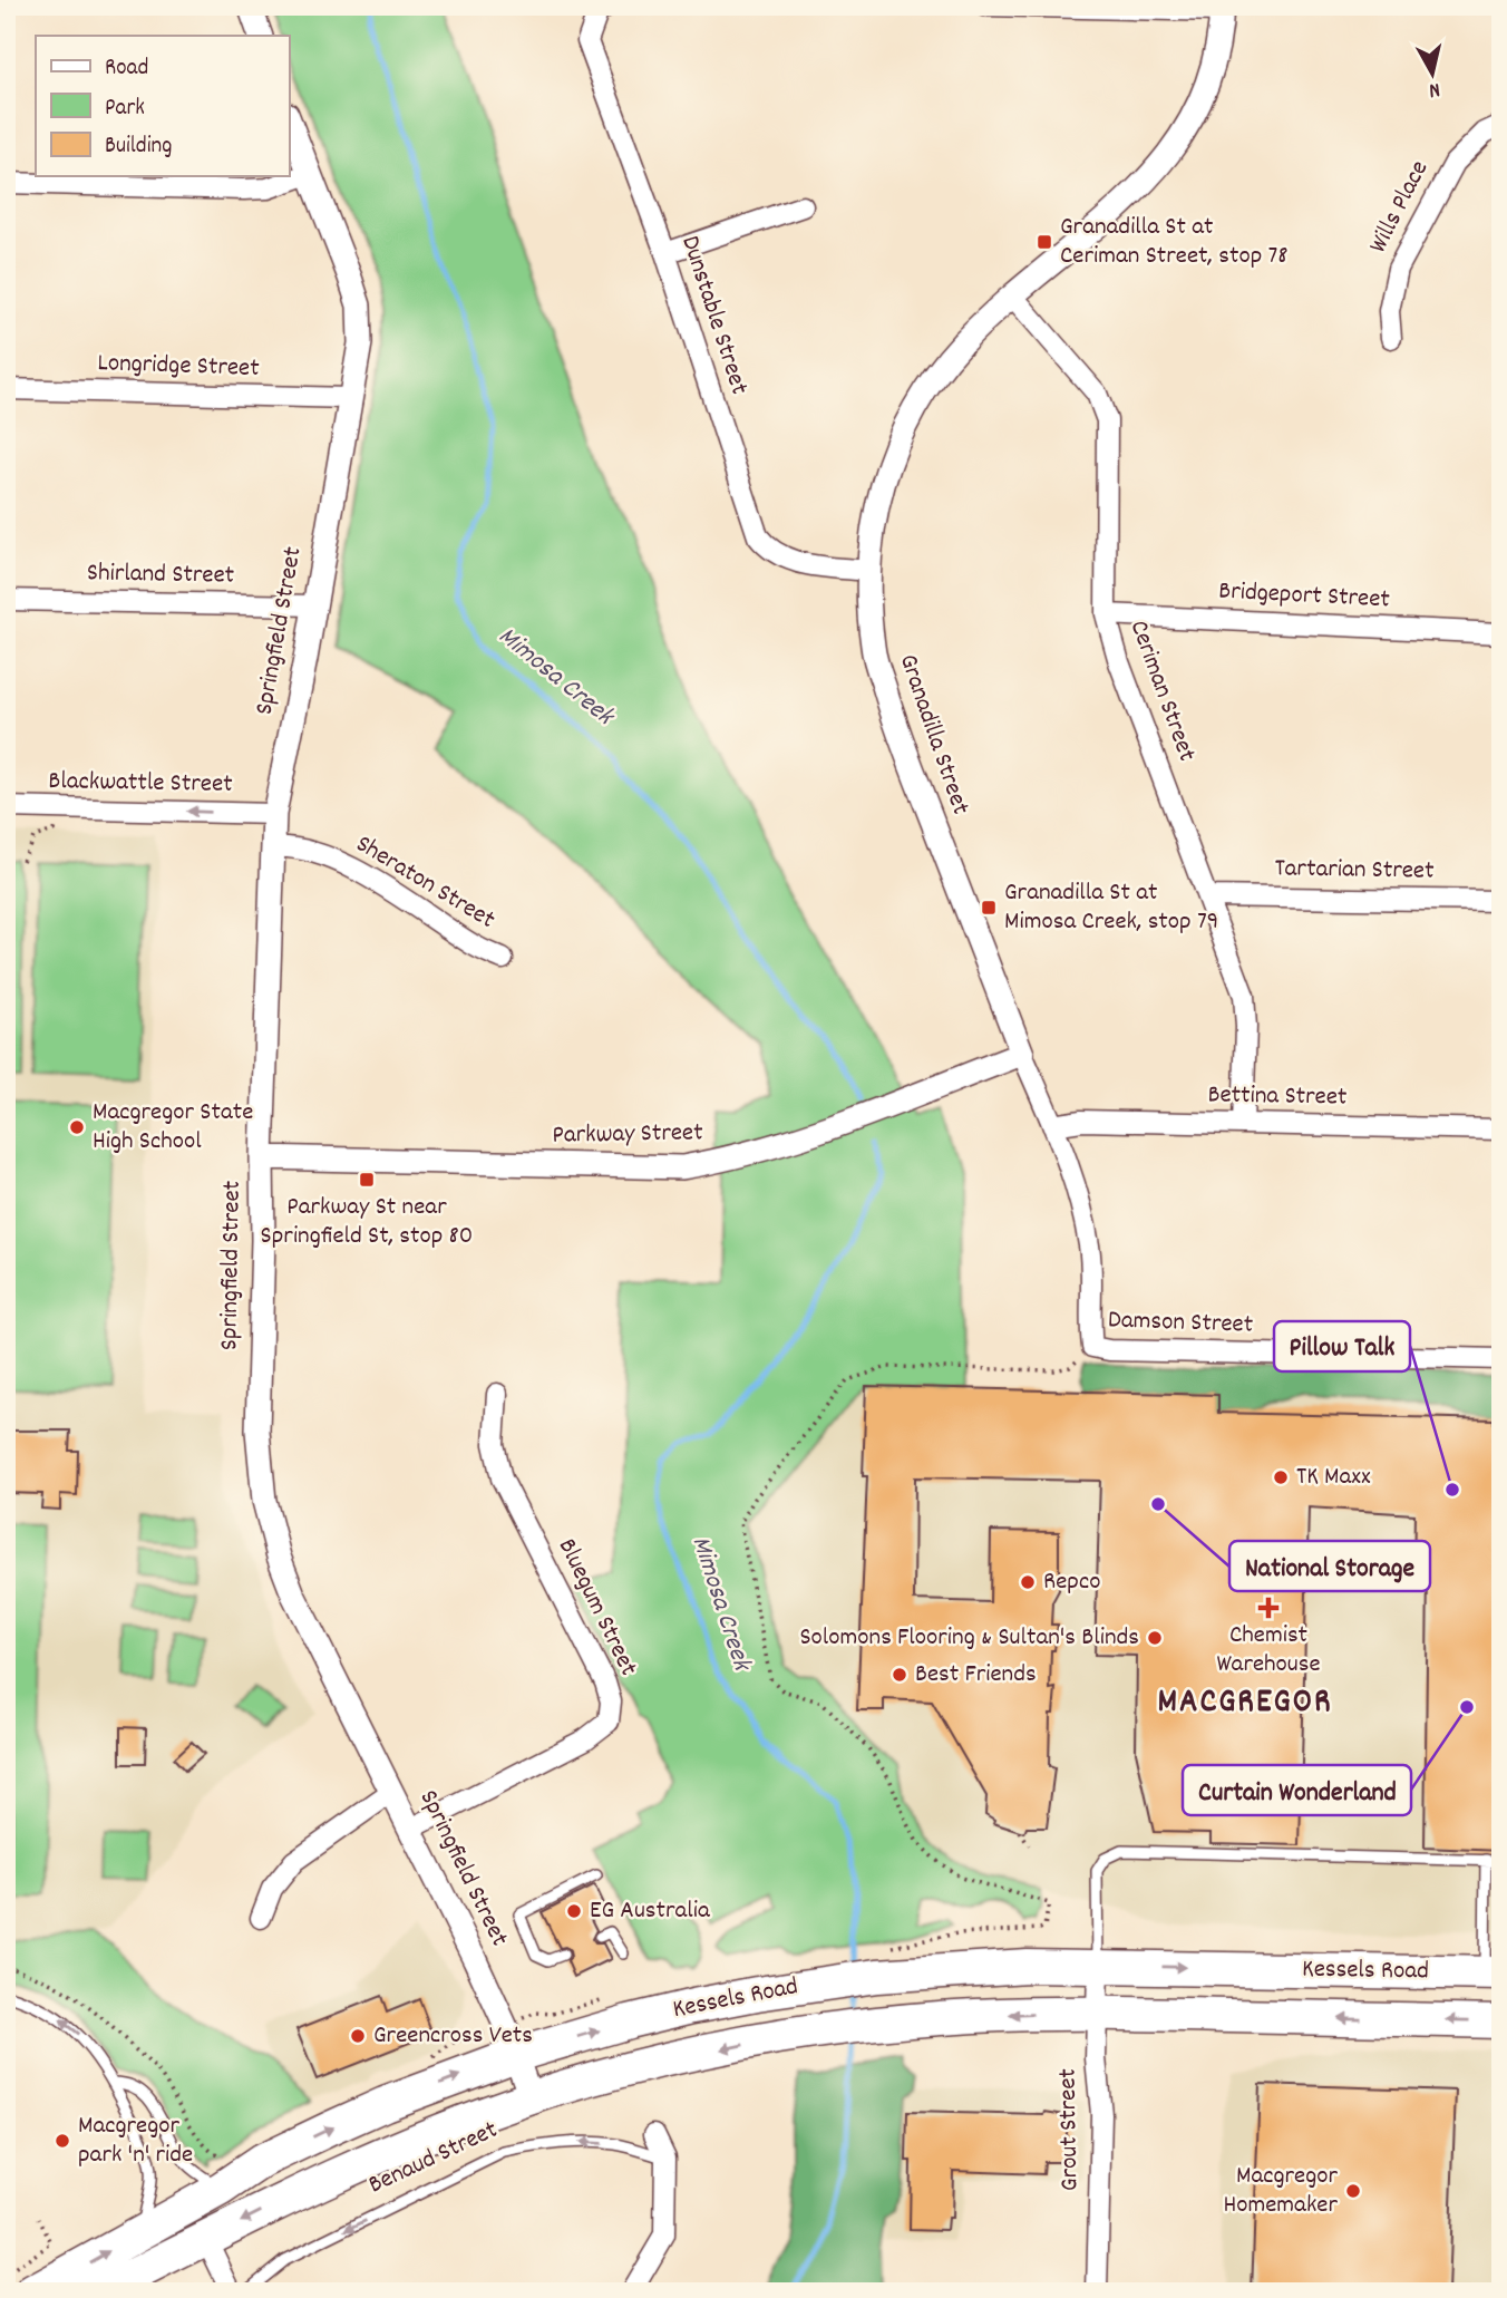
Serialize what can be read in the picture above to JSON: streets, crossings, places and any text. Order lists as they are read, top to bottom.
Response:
{
  "streets": {
    "highway": ["Kessels Road"],
    "street": [
      "Wills Place",
      "Dunstable Street",
      "Longridge Street",
      "Shirland Street",
      "Bridgeport Street",
      "Springfield Street",
      "Ceriman Street",
      "Granadilla Street",
      "Blackwattle Street",
      "Tartarian Street",
      "Sheraton Street",
      "Bettina Street",
      "Parkway Street",
      "Damson Street",
      "Bluegum Street",
      "Grout Street"
    ],
    "lane": ["Benaud Street"]
  },
  "crossings": [
    ["Dunstable Street", "Granadilla Street"],
    ["Longridge Street", "Springfield Street"],
    ["Shirland Street", "Springfield Street"],
    ["Bridgeport Street", "Ceriman Street"],
    ["Springfield Street", "Blackwattle Street"],
    ["Springfield Street", "Sheraton Street"],
    ["Springfield Street", "Parkway Street"],
    ["Springfield Street", "Bluegum Street"],
    ["Springfield Street", "Kessels Road"],
    ["Ceriman Street", "Granadilla Street"],
    ["Ceriman Street", "Tartarian Street"],
    ["Ceriman Street", "Bettina Street"],
    ["Granadilla Street", "Bettina Street"],
    ["Granadilla Street", "Parkway Street"],
    ["Granadilla Street", "Damson Street"],
    ["Kessels Road", "Grout Street"]
  ],
  "one_way": ["Blackwattle Street", "Benaud Street"],
  "districts": ["MACGREGOR"],
  "water": ["Mimosa Creek"],
  "places": {
    "transit": ["Granadilla St at Ceriman Street, stop 78", "Granadilla St at Mimosa Creek, stop 79", "Parkway St near Springfield St, stop 80"],
    "other": [
      "Macgregor State High School",
      "TK Maxx",
      "Pillow Talk",
      "National Storage",
      "Repco",
      "Solomons Flooring & Sultan's Blinds",
      "Best Friends",
      "Curtain Wonderland",
      "EG Australia",
      "Greencross Vets",
      "Macgregor park 'n' ride",
      "Macgregor Homemaker"
    ],
    "health": ["Chemist Warehouse"]
  },
  "legend": ["Road", "Park", "Building"],
  "north": "bottom"
}
